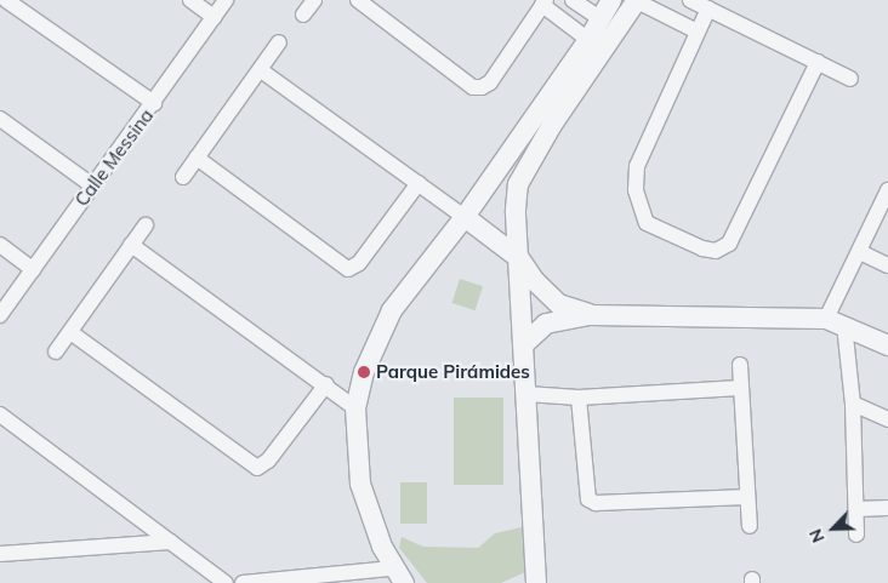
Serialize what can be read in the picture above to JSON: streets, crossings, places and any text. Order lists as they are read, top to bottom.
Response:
{
  "streets": {
    "street": ["Calle Messina"]
  },
  "places": ["Parque Pirámides"],
  "north": "bottom left"
}
